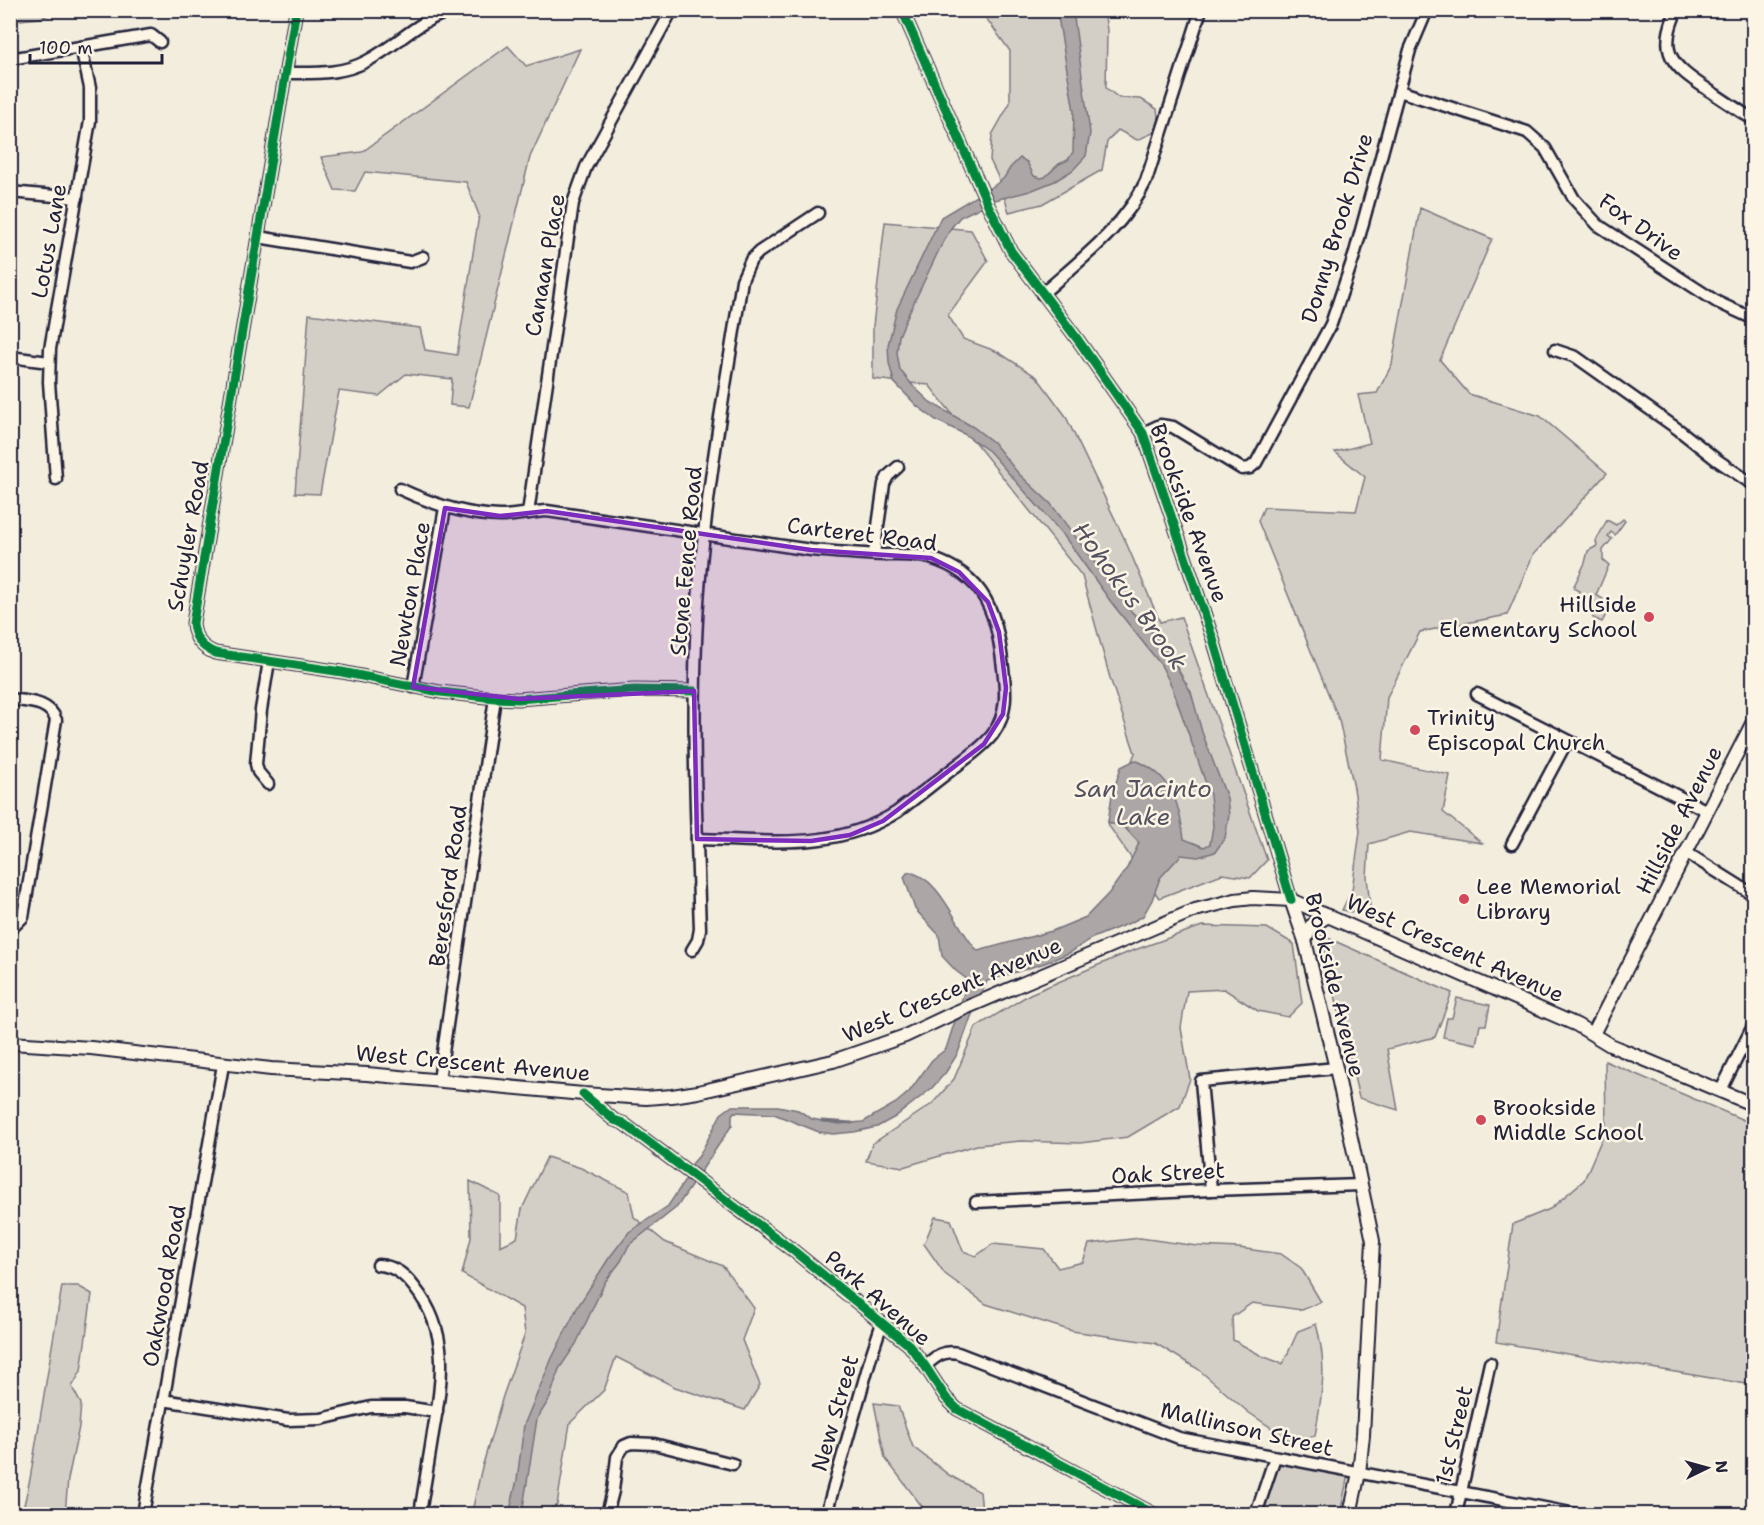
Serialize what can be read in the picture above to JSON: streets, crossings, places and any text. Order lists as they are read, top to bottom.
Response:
{
  "streets": {
    "main road": ["Brookside Avenue", "Hillside Avenue", "West Crescent Avenue"],
    "street": [
      "Fox Drive",
      "Donny Brook Drive",
      "Lotus Lane",
      "Canaan Place",
      "Carteret Road",
      "Schuyler Road",
      "Stone Fence Road",
      "Newton Place",
      "Beresford Road",
      "Oak Street",
      "Oakwood Road",
      "Park Avenue",
      "New Street",
      "Mallinson Street",
      "1st Street"
    ]
  },
  "crossings": [
    ["Fox Drive", "Donny Brook Drive"],
    ["Donny Brook Drive", "Brookside Avenue"],
    ["Canaan Place", "Carteret Road"],
    ["Brookside Avenue", "West Crescent Avenue"],
    ["Brookside Avenue", "Oak Street"],
    ["Brookside Avenue", "Mallinson Street"],
    ["Carteret Road", "Stone Fence Road"],
    ["Carteret Road", "Newton Place"],
    ["Schuyler Road", "Stone Fence Road"],
    ["Schuyler Road", "Newton Place"],
    ["Schuyler Road", "Beresford Road"],
    ["Hillside Avenue", "West Crescent Avenue"],
    ["Beresford Road", "West Crescent Avenue"],
    ["West Crescent Avenue", "Oakwood Road"],
    ["West Crescent Avenue", "Park Avenue"],
    ["Park Avenue", "New Street"],
    ["Park Avenue", "Mallinson Street"],
    ["Mallinson Street", "1st Street"]
  ],
  "water": ["Hohokus Brook", "San Jacinto Lake"],
  "places": [
    "Hillside Elementary School",
    "Trinity Episcopal Church",
    "Lee Memorial Library",
    "Brookside Middle School"
  ],
  "scale_bar": "100 m",
  "north": "right"
}
